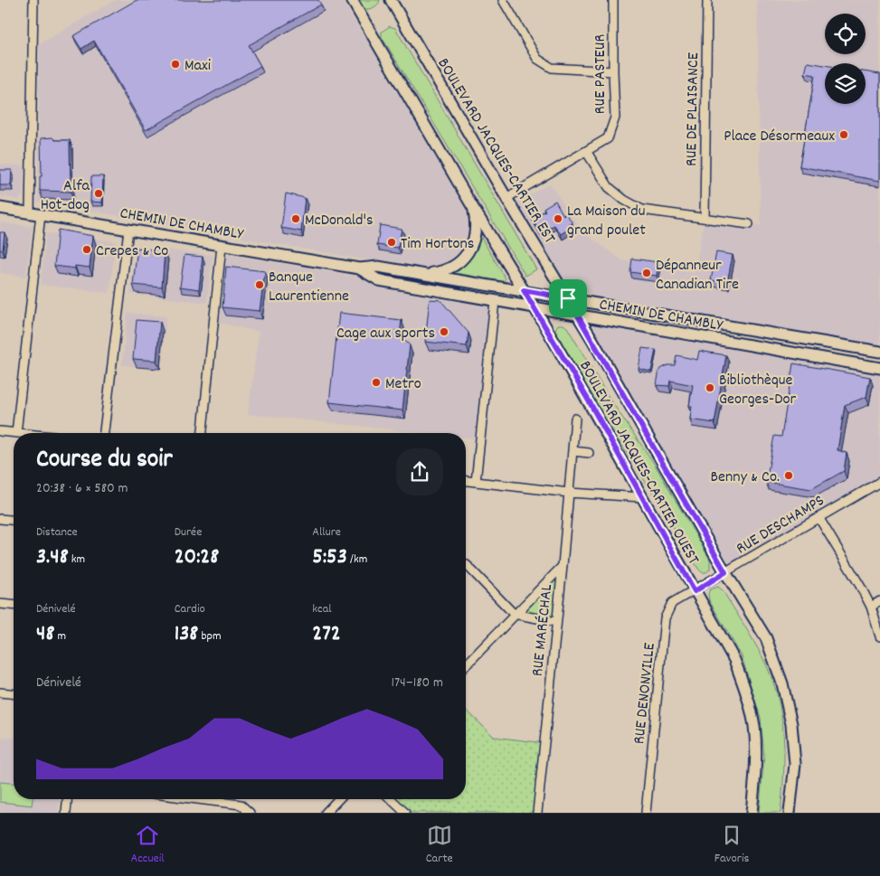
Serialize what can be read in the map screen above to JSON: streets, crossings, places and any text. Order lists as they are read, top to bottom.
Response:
{
  "streets": {
    "main road": ["BOULEVARD JACQUES-CARTIER EST", "CHEMIN DE CHAMBLY", "BOULEVARD JACQUES-CARTIER OUEST"],
    "street": [
      "RUE PASTEUR",
      "RUE DE PLAISANCE",
      "RUE DESCHAMPS",
      "RUE MARÉCHAL",
      "RUE DENONVILLE"
    ]
  },
  "crossings": [
    ["RUE PASTEUR", "BOULEVARD JACQUES-CARTIER EST"],
    ["BOULEVARD JACQUES-CARTIER EST", "CHEMIN DE CHAMBLY"],
    ["BOULEVARD JACQUES-CARTIER EST", "BOULEVARD JACQUES-CARTIER OUEST"],
    ["CHEMIN DE CHAMBLY", "BOULEVARD JACQUES-CARTIER OUEST"],
    ["BOULEVARD JACQUES-CARTIER OUEST", "RUE DESCHAMPS"],
    ["BOULEVARD JACQUES-CARTIER OUEST", "RUE DENONVILLE"],
    ["RUE DESCHAMPS", "RUE DENONVILLE"]
  ],
  "places": [
    "Maxi",
    "Place Désormeaux",
    "Alfa Hot-dog",
    "McDonald's",
    "La Maison du grand poulet",
    "Tim Hortons",
    "Crepes & Co",
    "Dépanneur Canadian Tire",
    "Banque Laurentienne",
    "Cage aux sports",
    "Metro",
    "Bibliothèque Georges-Dor",
    "Benny & Co."
  ],
  "page": {
    "heading": ["Course du soir", "20:38 · 6 × 580 m"],
    "stats": [
      ["Distance", "3.48 km"],
      ["Durée", "20:28"],
      ["Allure", "5:53 /km"],
      ["Dénivelé", "48 m"],
      ["Cardio", "138 bpm"],
      ["kcal", "272"]
    ],
    "chart": ["Dénivelé", "174–180 m"],
    "tabs": ["Accueil", "Carte", "Favoris"]
  }
}
